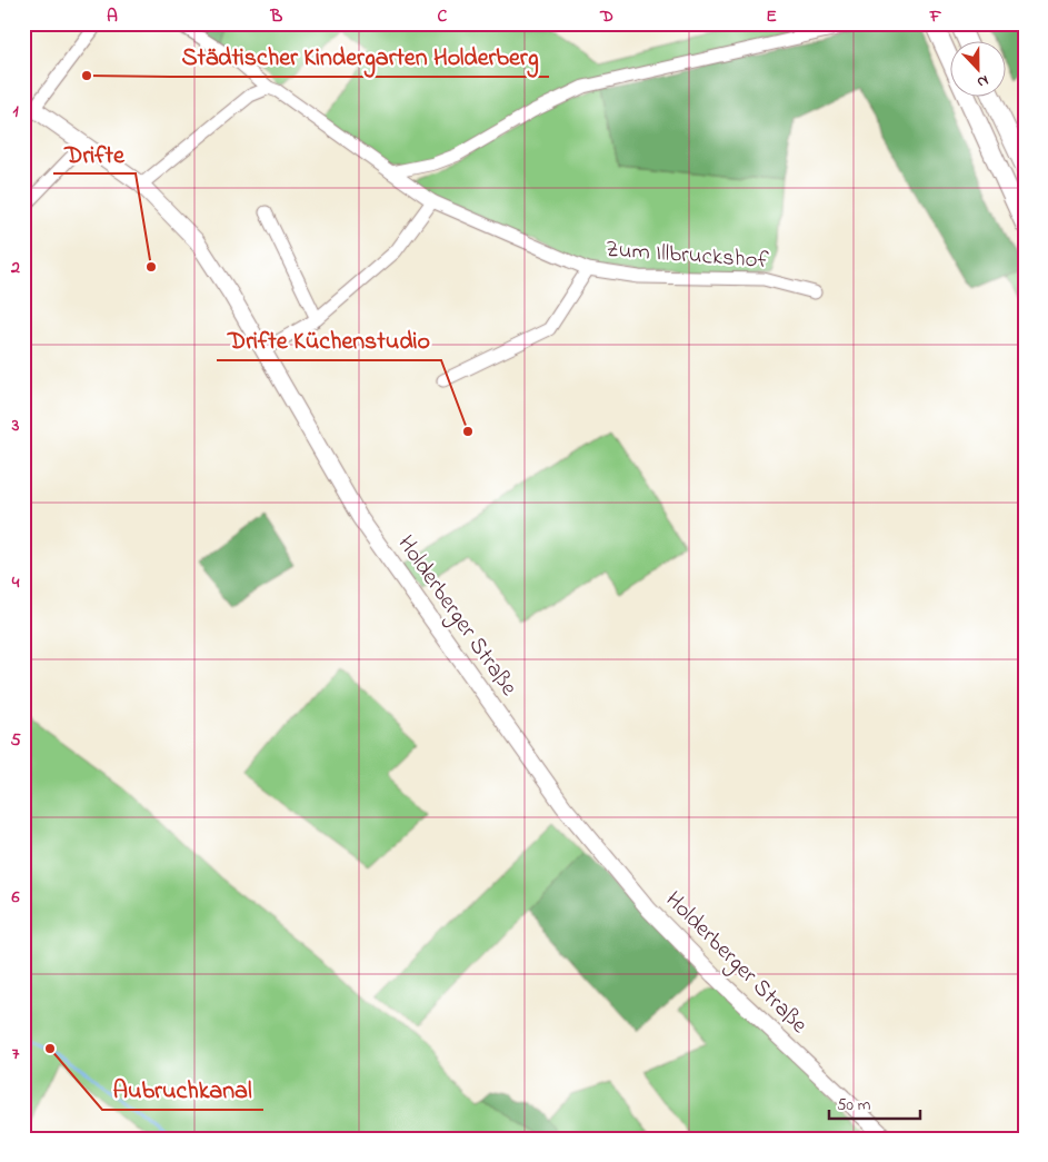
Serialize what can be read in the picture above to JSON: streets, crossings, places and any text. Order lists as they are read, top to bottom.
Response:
{
  "streets": {
    "main road": ["Holderberger Straße"],
    "street": ["Zum Illbruckshof"]
  },
  "places": [
    "Städtischer Kindergarten Holderberg",
    "Drifte",
    "Drifte Küchenstudio",
    "Aubruchkanal"
  ],
  "scale_bar": "50 m",
  "north": "bottom",
  "grid": {
    "columns": [
      "A",
      "B",
      "C",
      "D",
      "E",
      "F"
    ],
    "rows": [
      "1",
      "2",
      "3",
      "4",
      "5",
      "6",
      "7"
    ]
  }
}
